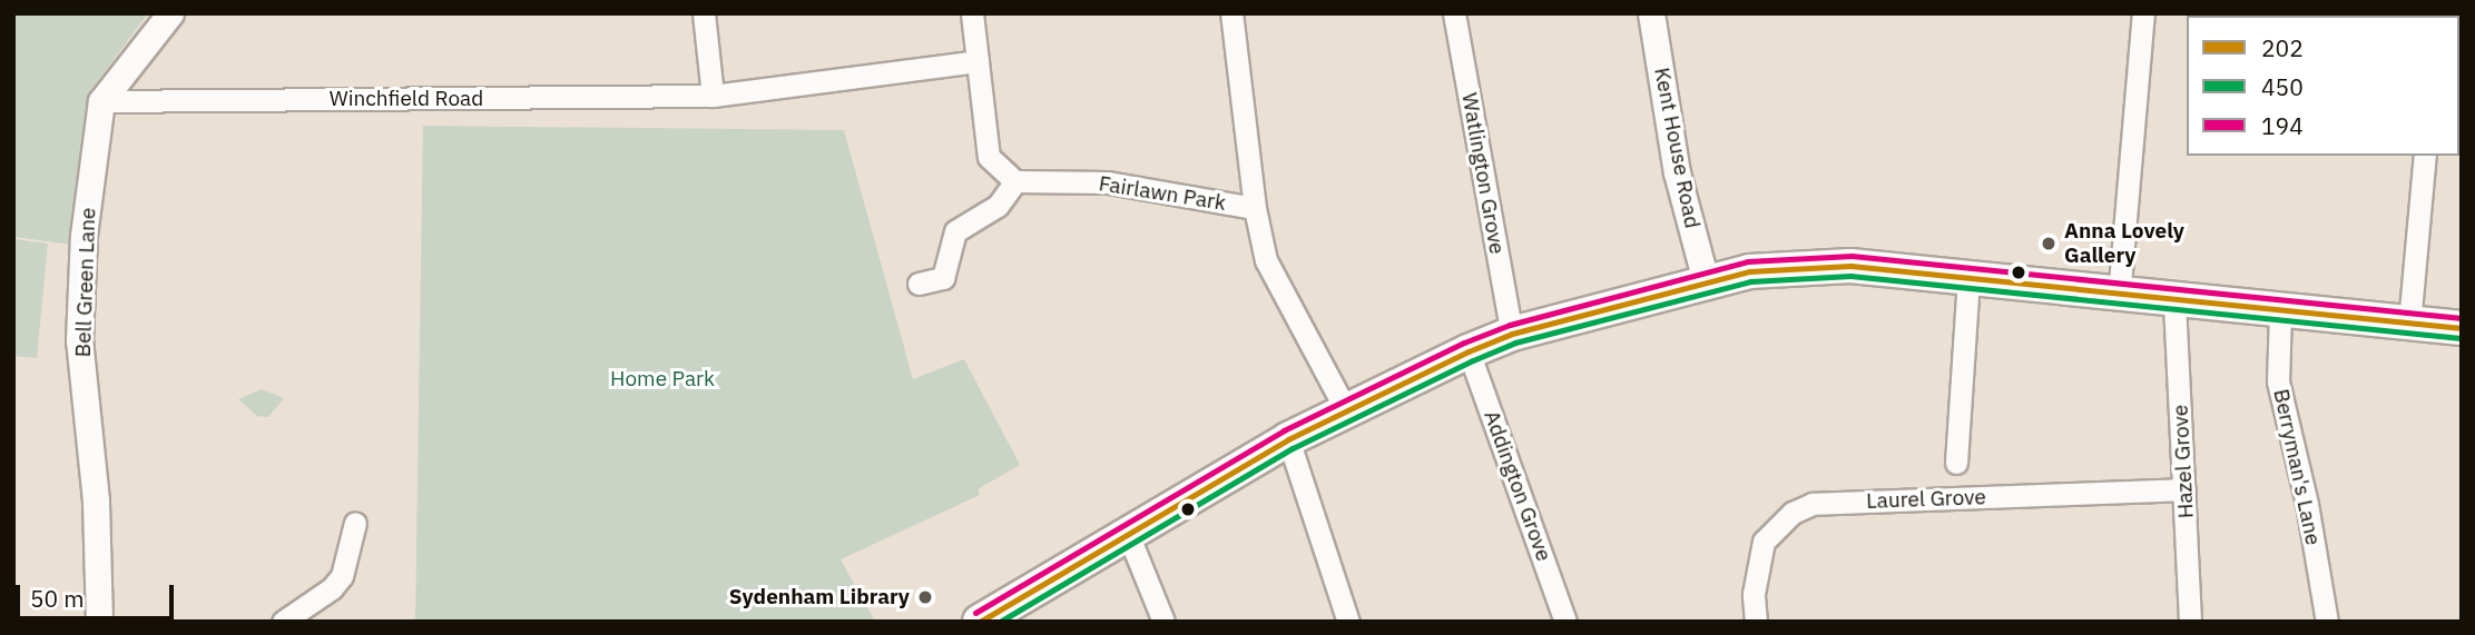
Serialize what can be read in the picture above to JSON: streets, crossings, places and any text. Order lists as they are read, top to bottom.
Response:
{
  "streets": {
    "street": [
      "Winchfield Road",
      "Kent House Road",
      "Watlington Grove",
      "Fairlawn Park",
      "Bell Green Lane",
      "Hazel Grove",
      "Berryman's Lane",
      "Addington Grove",
      "Laurel Grove"
    ]
  },
  "crossings": [
    ["Winchfield Road", "Bell Green Lane"],
    ["Hazel Grove", "Laurel Grove"]
  ],
  "parks": ["Home Park"],
  "places": ["Anna Lovely Gallery", "Sydenham Library"],
  "lines": ["transit line 194", "transit line 202", "transit line 450"],
  "legend": ["202", "450", "194"],
  "scale_bar": "50 m"
}
